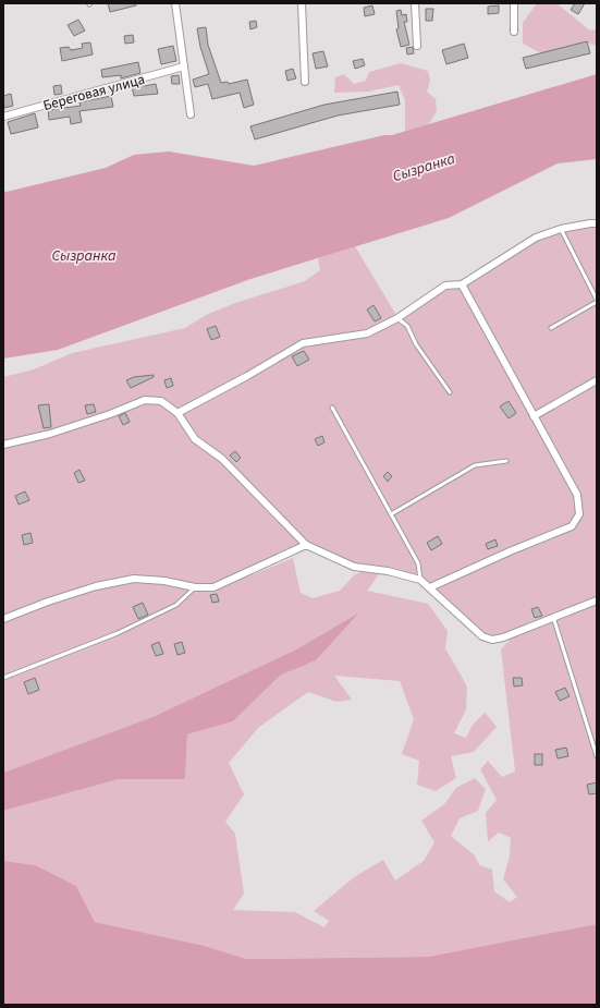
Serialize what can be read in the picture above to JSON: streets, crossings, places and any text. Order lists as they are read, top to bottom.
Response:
{
  "streets": {
    "street": ["Береговая улица"]
  },
  "water": ["Сызранка"]
}
